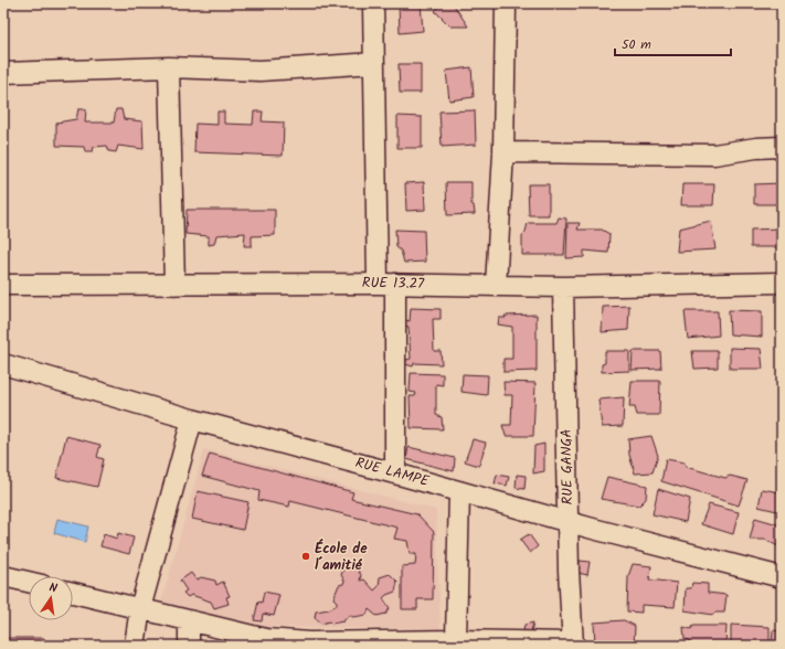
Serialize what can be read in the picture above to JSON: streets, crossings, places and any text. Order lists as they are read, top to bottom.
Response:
{
  "streets": {
    "street": ["RUE 13.27", "RUE GANGA", "RUE LAMPE"]
  },
  "crossings": [
    ["RUE 13.27", "RUE GANGA"],
    ["RUE GANGA", "RUE LAMPE"]
  ],
  "places": ["École de l´amitié"],
  "scale_bar": "50 m",
  "north": "top"
}
